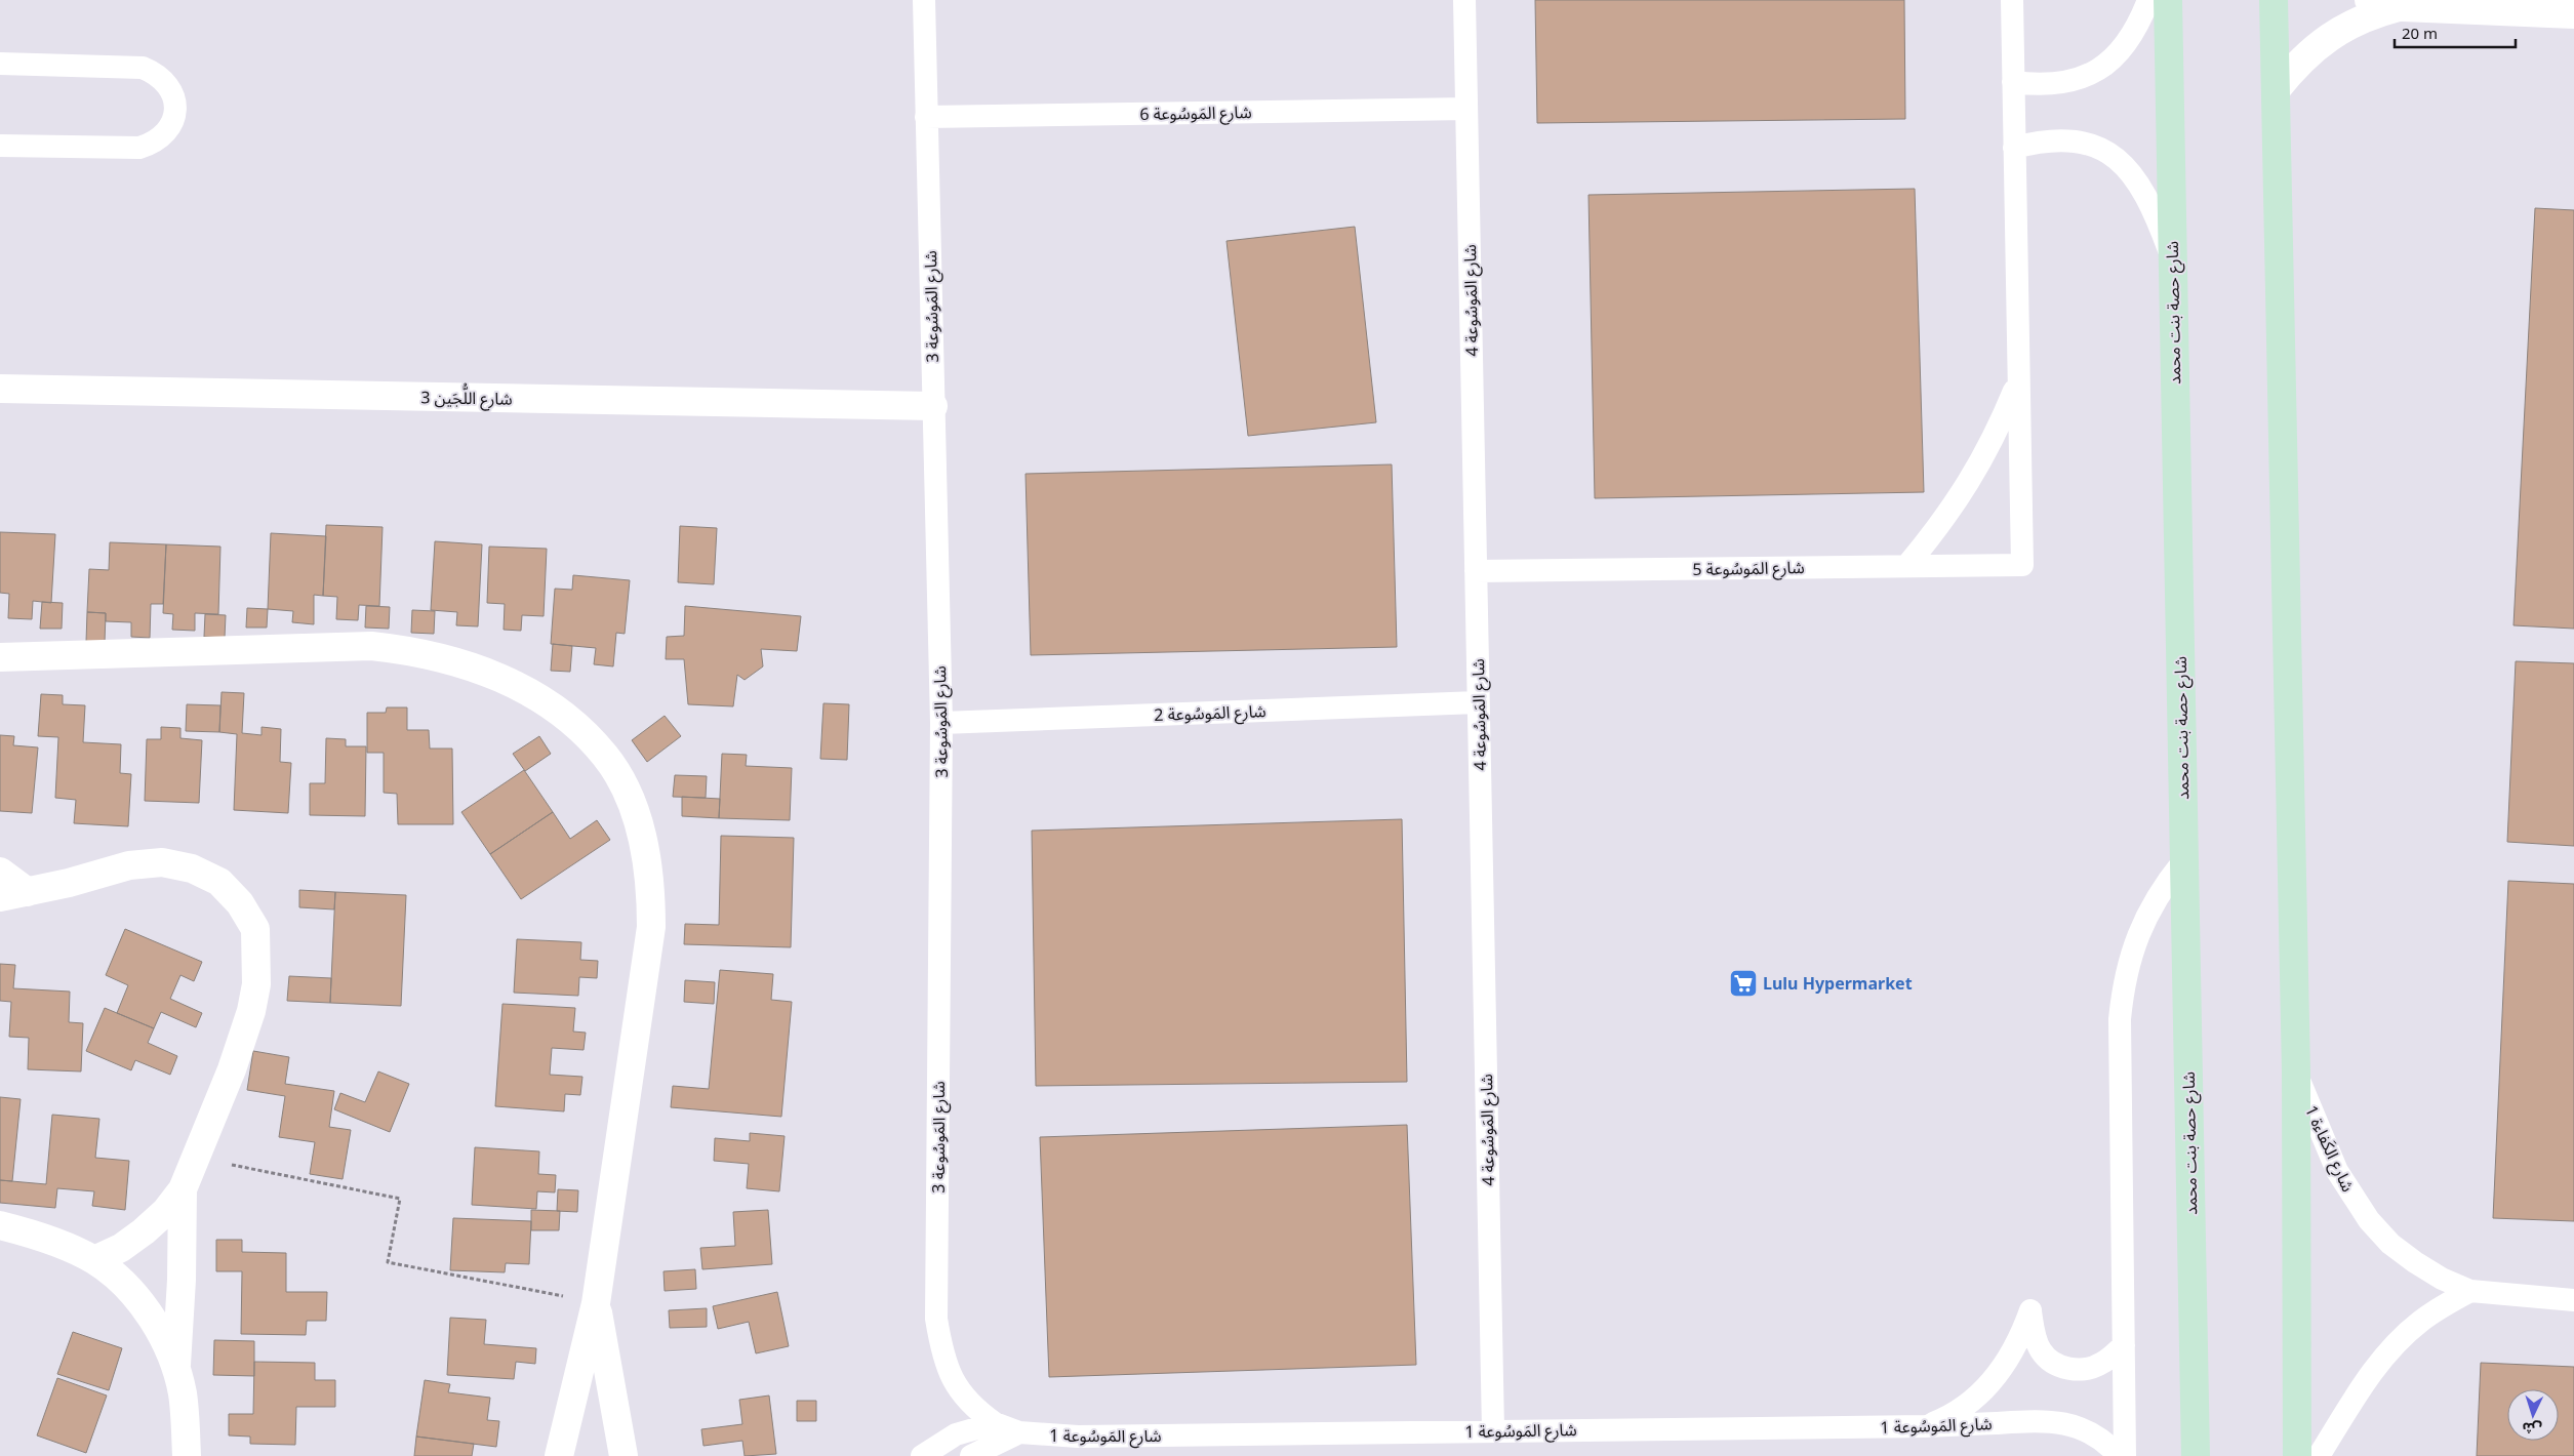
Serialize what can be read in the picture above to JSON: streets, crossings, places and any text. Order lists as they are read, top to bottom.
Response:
{
  "streets": {
    "main road": ["شارع حصة بنت محمد"],
    "street": ["شارع اللُّجَين 3"],
    "lane": [
      "شارع المَوسُوعة 6",
      "شارع المَوسُوعة 4",
      "شارع المَوسُوعة 3",
      "شارع المَوسُوعة 5",
      "شارع المَوسُوعة 2",
      "شارع الكَفاءة 1",
      "شارع المَوسُوعة 1"
    ]
  },
  "crossings": [
    ["شارع المَوسُوعة 6", "شارع المَوسُوعة 4"],
    ["شارع المَوسُوعة 6", "شارع المَوسُوعة 3"],
    ["شارع المَوسُوعة 4", "شارع المَوسُوعة 5"],
    ["شارع المَوسُوعة 4", "شارع المَوسُوعة 2"],
    ["شارع المَوسُوعة 4", "شارع المَوسُوعة 1"],
    ["شارع المَوسُوعة 3", "شارع اللُّجَين 3"],
    ["شارع المَوسُوعة 3", "شارع المَوسُوعة 2"],
    ["شارع المَوسُوعة 3", "شارع المَوسُوعة 1"]
  ],
  "places": {
    "supermarket": ["Lulu Hypermarket"]
  },
  "scale_bar": "20 m",
  "north": "bottom"
}
